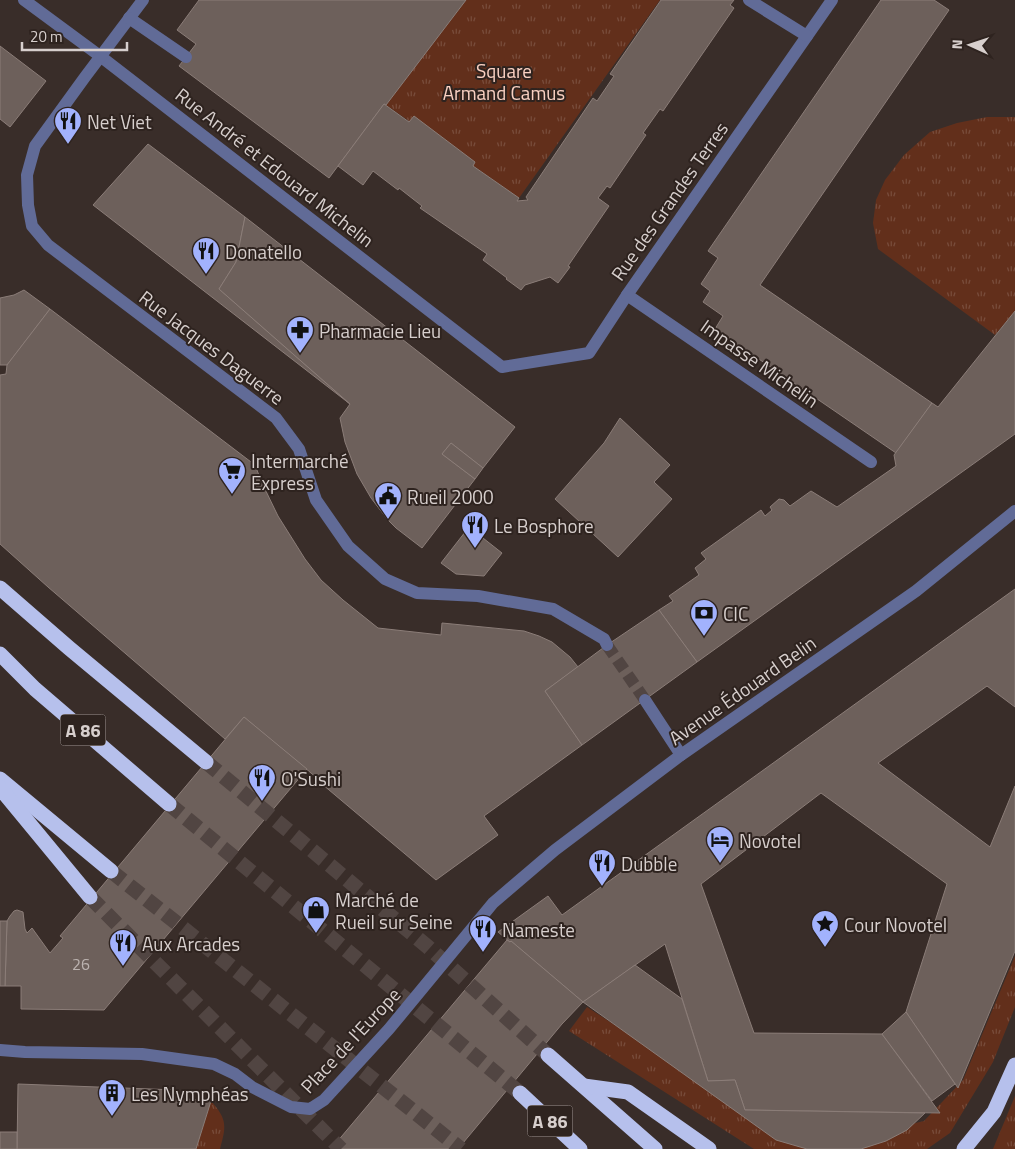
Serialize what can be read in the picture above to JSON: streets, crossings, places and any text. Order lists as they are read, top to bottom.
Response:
{
  "streets": {
    "highway": ["A 86"],
    "street": [
      "Rue André et Edouard Michelin",
      "Rue des Grandes Terres",
      "Rue Jacques Daguerre",
      "Impasse Michelin",
      "Avenue Édouard Belin",
      "Place de l'Europe"
    ]
  },
  "crossings": [
    ["Rue André et Edouard Michelin", "Rue des Grandes Terres"],
    ["Rue André et Edouard Michelin", "Rue Jacques Daguerre"],
    ["Rue des Grandes Terres", "Impasse Michelin"],
    ["Avenue Édouard Belin", "Place de l'Europe"]
  ],
  "parks": ["Square Armand Camus"],
  "places": {
    "restaurant": [
      "Net Viet",
      "Donatello",
      "Le Bosphore",
      "O'Sushi",
      "Dubble",
      "Nameste",
      "Aux Arcades"
    ],
    "pharmacy": ["Pharmacie Lieu"],
    "supermarket": ["Intermarché Express"],
    "public building": ["Rueil 2000"],
    "bank": ["CIC"],
    "hotel": ["Novotel"],
    "shop": ["Marché de Rueil sur Seine"],
    "place": ["Cour Novotel"],
    "building": ["Les Nymphéas"]
  },
  "house_numbers": ["26"],
  "scale_bar": "20 m",
  "north": "left"
}
